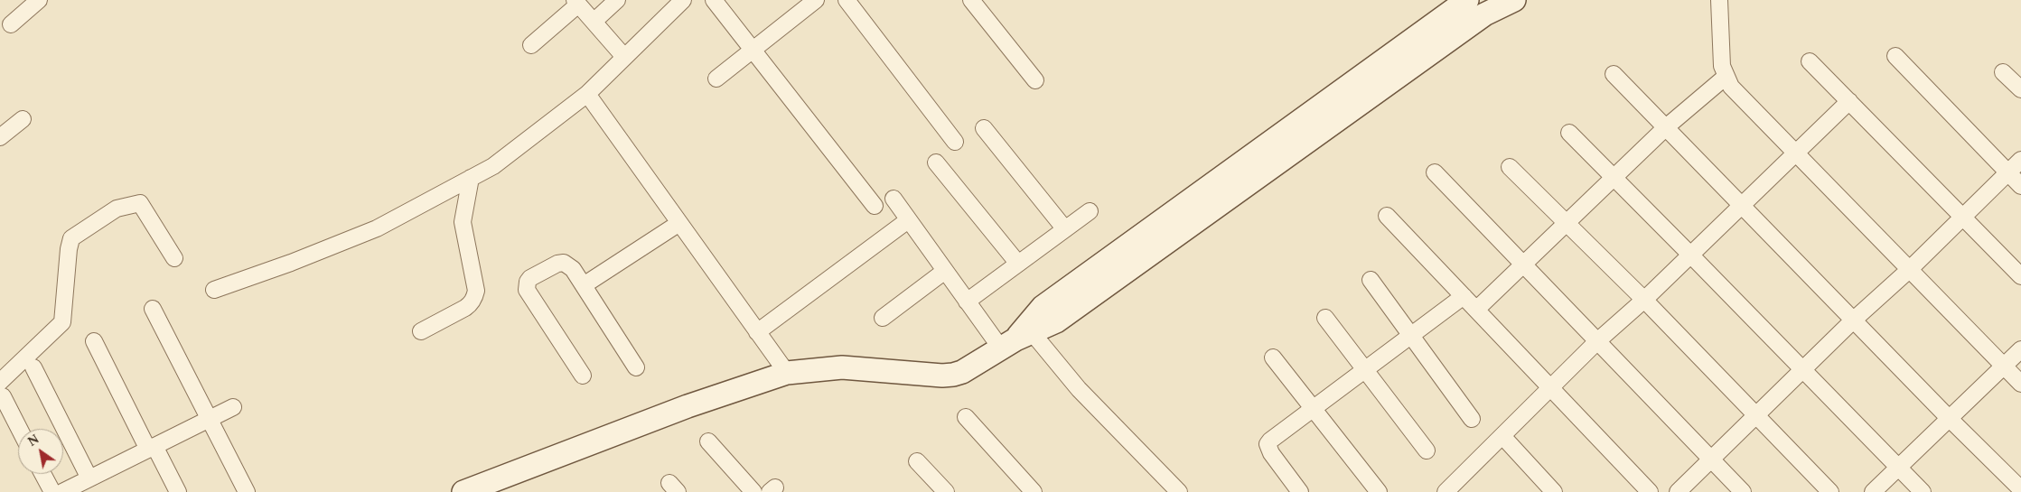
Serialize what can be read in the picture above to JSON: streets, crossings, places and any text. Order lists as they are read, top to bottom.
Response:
{
  "north": "top left"
}
